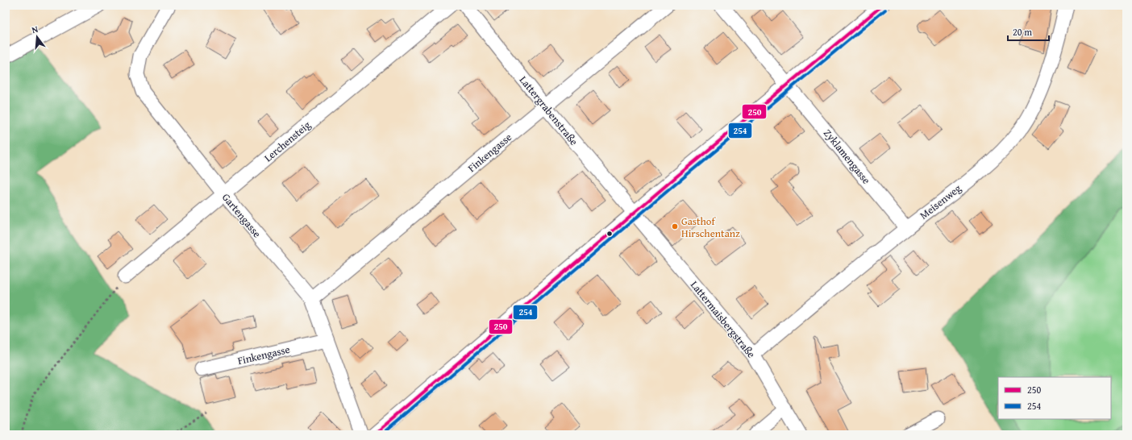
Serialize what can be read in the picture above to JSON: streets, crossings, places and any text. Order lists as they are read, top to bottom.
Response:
{
  "streets": {
    "street": [
      "Lattergrabenstraße",
      "Lerchensteig",
      "Finkengasse",
      "Zyklamengasse",
      "Meisenweg",
      "Gartengasse",
      "Lattermaisbergstraße"
    ]
  },
  "crossings": [
    ["Lattergrabenstraße", "Finkengasse"],
    ["Lattergrabenstraße", "Lattermaisbergstraße"],
    ["Lerchensteig", "Gartengasse"],
    ["Finkengasse", "Gartengasse"],
    ["Zyklamengasse", "Meisenweg"],
    ["Meisenweg", "Lattermaisbergstraße"]
  ],
  "places": ["Gasthof Hirschentanz"],
  "lines": ["transit line 250", "transit line 254"],
  "legend": ["250", "254"],
  "scale_bar": "20 m",
  "north": "top"
}
